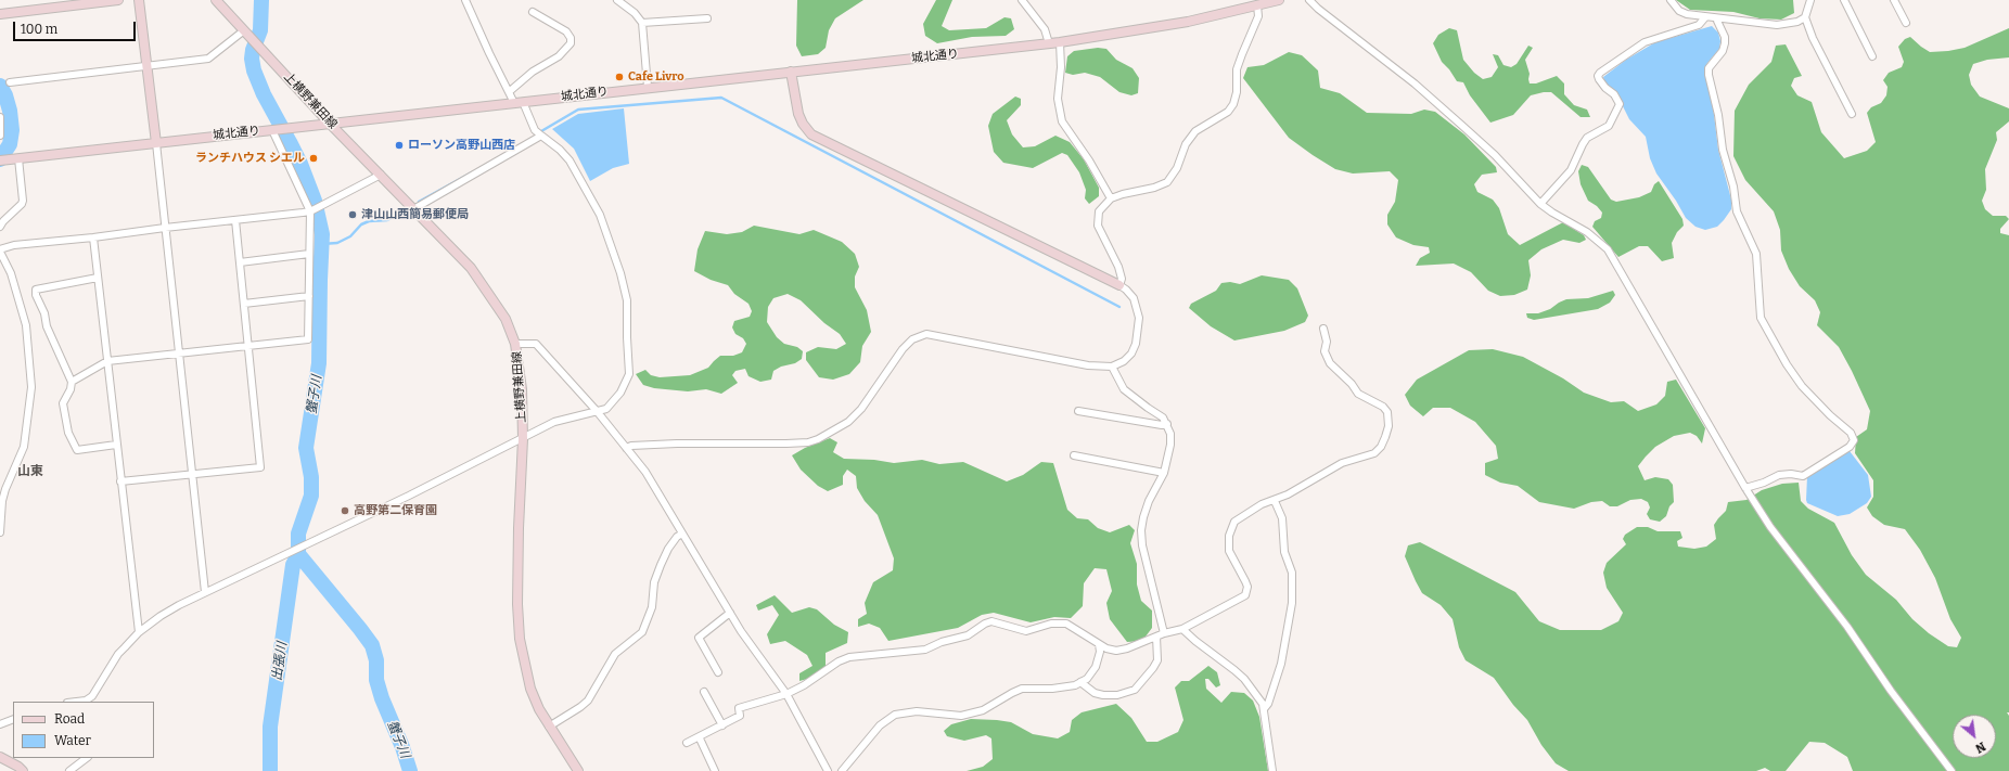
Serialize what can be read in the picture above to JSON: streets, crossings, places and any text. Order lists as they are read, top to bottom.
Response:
{
  "streets": {
    "street": ["城北通り", "上横野兼田線"]
  },
  "crossings": [
    ["城北通り", "上横野兼田線"]
  ],
  "districts": ["山東"],
  "water": ["蟹子川", "出張川"],
  "places": [
    "Cafe Livro",
    "ローソン高野山西店",
    "ランチハウス シエル",
    "津山山西簡易郵便局",
    "高野第二保育園"
  ],
  "legend": ["Road", "Water"],
  "scale_bar": "100 m",
  "north": "bottom right"
}
